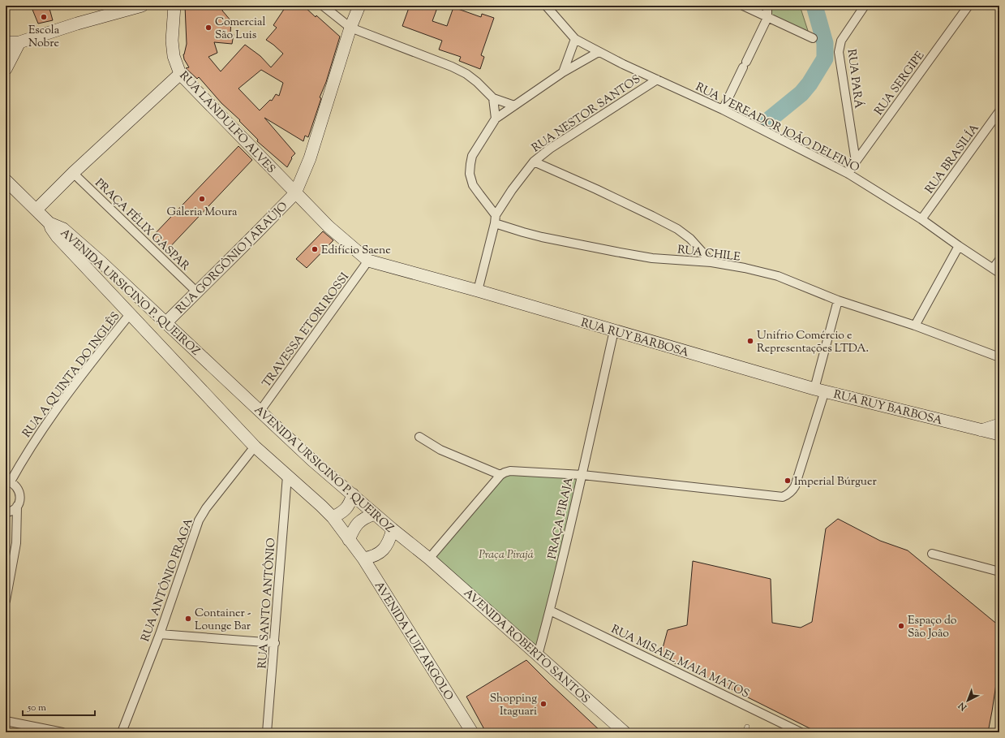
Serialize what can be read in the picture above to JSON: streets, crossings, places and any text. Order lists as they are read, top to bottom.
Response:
{
  "streets": {
    "street": [
      "RUA PARÁ",
      "RUA SERGIPE",
      "RUA NESTOR SANTOS",
      "RUA LANDULFO ALVES",
      "RUA VEREADOR JOÃO DELFINO",
      "RUA BRASILÍA",
      "PRAÇA FÉLIX GASPAR",
      "RUA CHILE",
      "RUA GORGÔNIO J ARAÚJO",
      "AVENIDA URSICINO P. QUEIROZ",
      "TRAVESSA ETORI ROSSI",
      "RUA RUY BARBOSA",
      "RUA A QUINTA DO INGLÊS",
      "PRAÇA PIRAJA",
      "RUA ANTÔNIO FRAGA",
      "RUA SANTO ANTÔNIO",
      "AVENIDA LUIZ ARGOLO",
      "AVENIDA ROBERTO SANTOS",
      "RUA MISAEL MAIA MATOS"
    ]
  },
  "crossings": [
    ["RUA PARÁ", "RUA SERGIPE"],
    ["RUA SERGIPE", "RUA VEREADOR JOÃO DELFINO"],
    ["RUA NESTOR SANTOS", "RUA VEREADOR JOÃO DELFINO"],
    ["RUA NESTOR SANTOS", "RUA CHILE"],
    ["RUA NESTOR SANTOS", "RUA RUY BARBOSA"],
    ["RUA LANDULFO ALVES", "RUA GORGÔNIO J ARAÚJO"],
    ["RUA LANDULFO ALVES", "RUA RUY BARBOSA"],
    ["RUA VEREADOR JOÃO DELFINO", "RUA BRASILÍA"],
    ["PRAÇA FÉLIX GASPAR", "RUA GORGÔNIO J ARAÚJO"],
    ["RUA GORGÔNIO J ARAÚJO", "AVENIDA URSICINO P. QUEIROZ"],
    ["RUA GORGÔNIO J ARAÚJO", "RUA RUY BARBOSA"],
    ["AVENIDA URSICINO P. QUEIROZ", "TRAVESSA ETORI ROSSI"],
    ["AVENIDA URSICINO P. QUEIROZ", "RUA A QUINTA DO INGLÊS"],
    ["AVENIDA URSICINO P. QUEIROZ", "RUA ANTÔNIO FRAGA"],
    ["AVENIDA URSICINO P. QUEIROZ", "RUA SANTO ANTÔNIO"],
    ["AVENIDA URSICINO P. QUEIROZ", "AVENIDA LUIZ ARGOLO"],
    ["AVENIDA URSICINO P. QUEIROZ", "AVENIDA ROBERTO SANTOS"],
    ["TRAVESSA ETORI ROSSI", "RUA RUY BARBOSA"],
    ["PRAÇA PIRAJA", "AVENIDA ROBERTO SANTOS"],
    ["PRAÇA PIRAJA", "RUA MISAEL MAIA MATOS"]
  ],
  "parks": ["Praça Pirajá"],
  "places": [
    "Escola Nobre",
    "Comercial São Luis",
    "Galeria Moura",
    "Edifício Saene",
    "Unifrio Comércio e Representações LTDA.",
    "Imperial Búrguer",
    "Container - Lounge Bar",
    "Espaço do São João",
    "Shopping Itaguari"
  ],
  "scale_bar": "50 m",
  "north": "bottom left"
}
